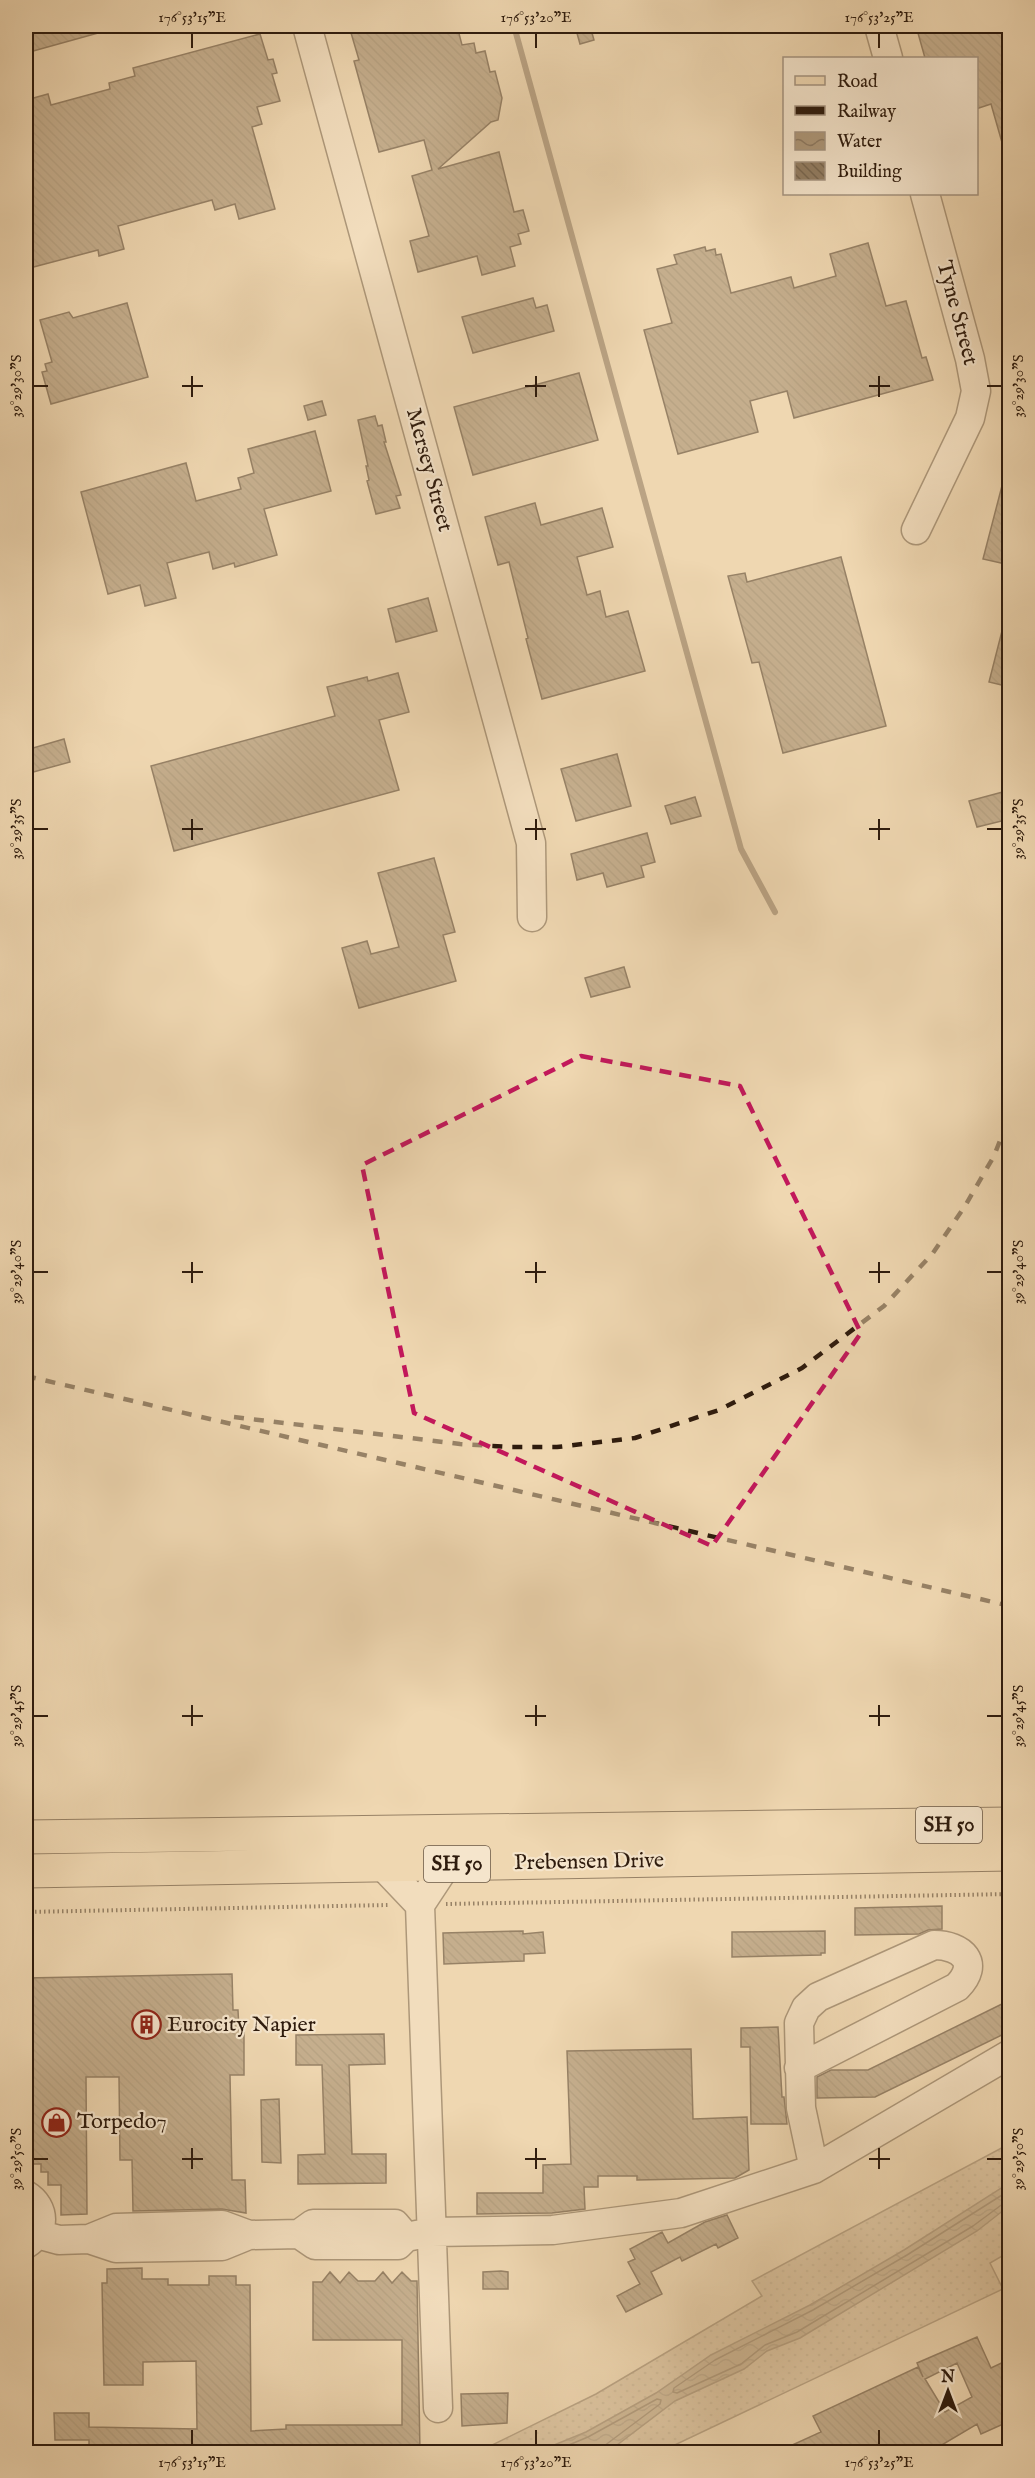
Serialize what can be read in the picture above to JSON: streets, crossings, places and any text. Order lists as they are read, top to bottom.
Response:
{
  "streets": {
    "main road": ["SH 50", "Prebensen Drive"],
    "street": ["Tyne Street", "Mersey Street"]
  },
  "places": {
    "building": ["Eurocity Napier"],
    "shop": ["Torpedo7"]
  },
  "legend": [
    "Road",
    "Railway",
    "Water",
    "Building"
  ],
  "north": "top",
  "coordinates": [
    "176°53'15\"E",
    "176°53'20\"E",
    "176°53'25\"E",
    "39°29'30\"S",
    "39°29'35\"S",
    "39°29'40\"S",
    "39°29'45\"S",
    "39°29'50\"S"
  ]
}
